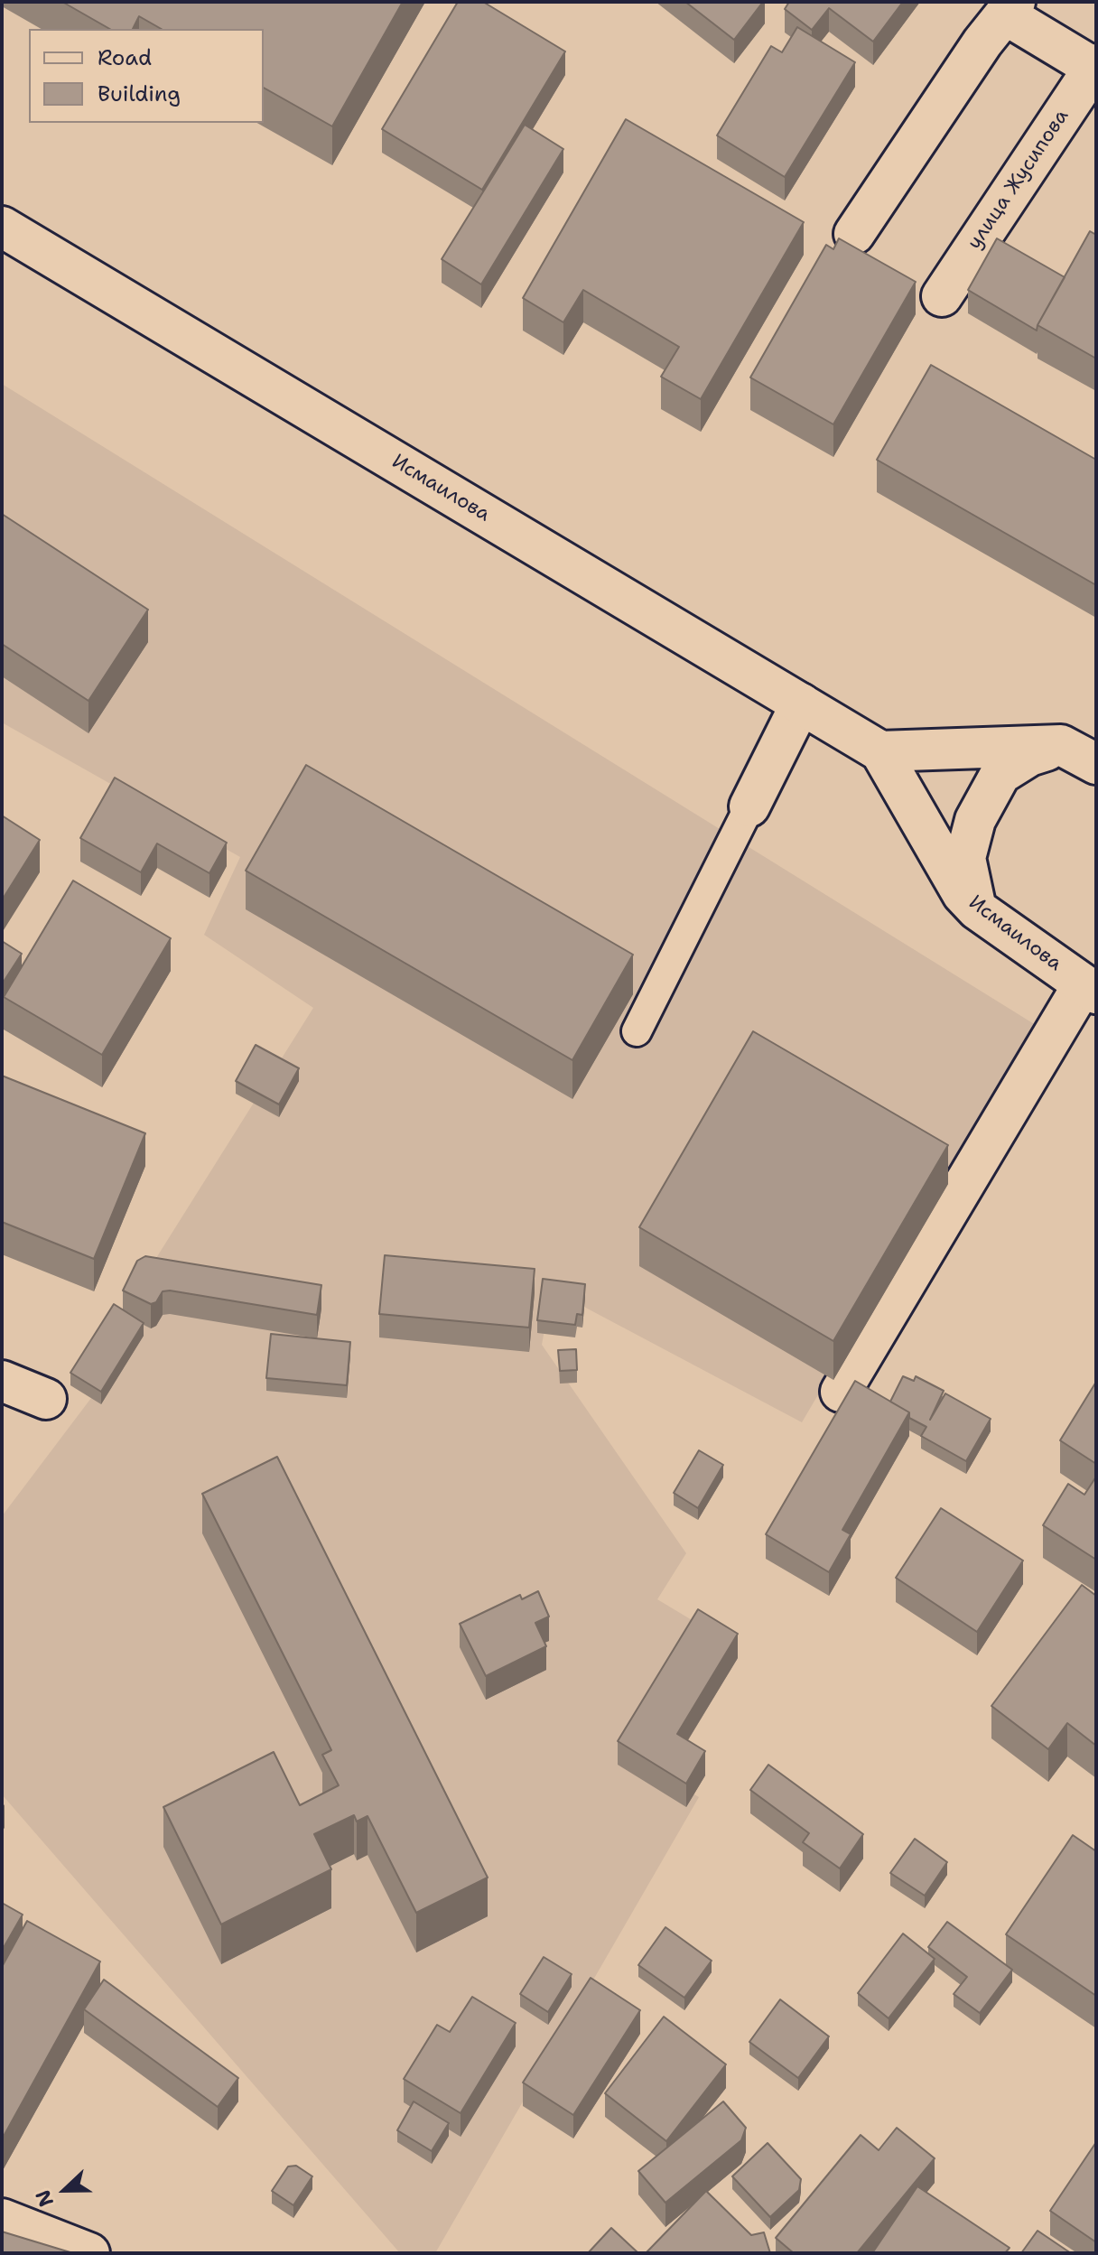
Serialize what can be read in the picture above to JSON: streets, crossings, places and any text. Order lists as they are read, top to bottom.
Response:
{
  "streets": {
    "street": ["улица Жусипова", "Исмаилова"]
  },
  "legend": ["Road", "Building"],
  "north": "left"
}
